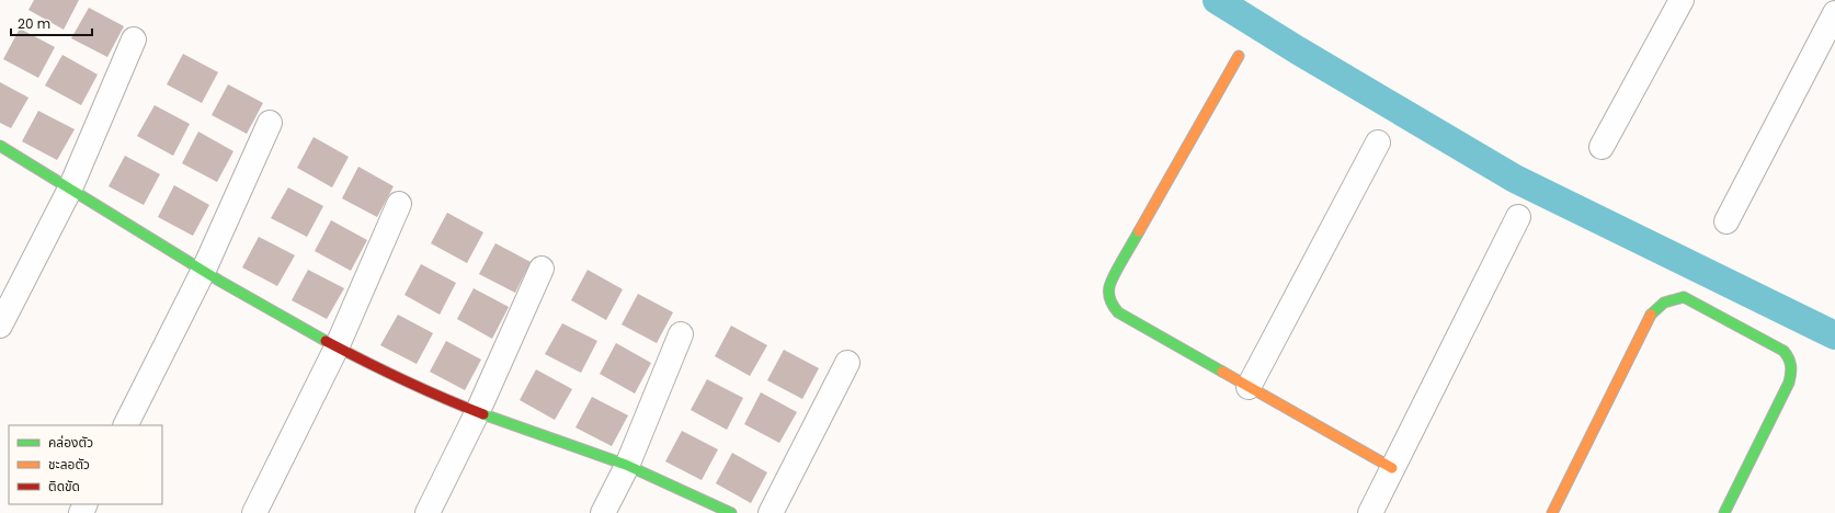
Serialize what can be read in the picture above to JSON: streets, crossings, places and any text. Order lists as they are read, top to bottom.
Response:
{
  "legend": ["คล่องตัว", "ชะลอตัว", "ติดขัด"],
  "scale_bar": "20 m"
}
